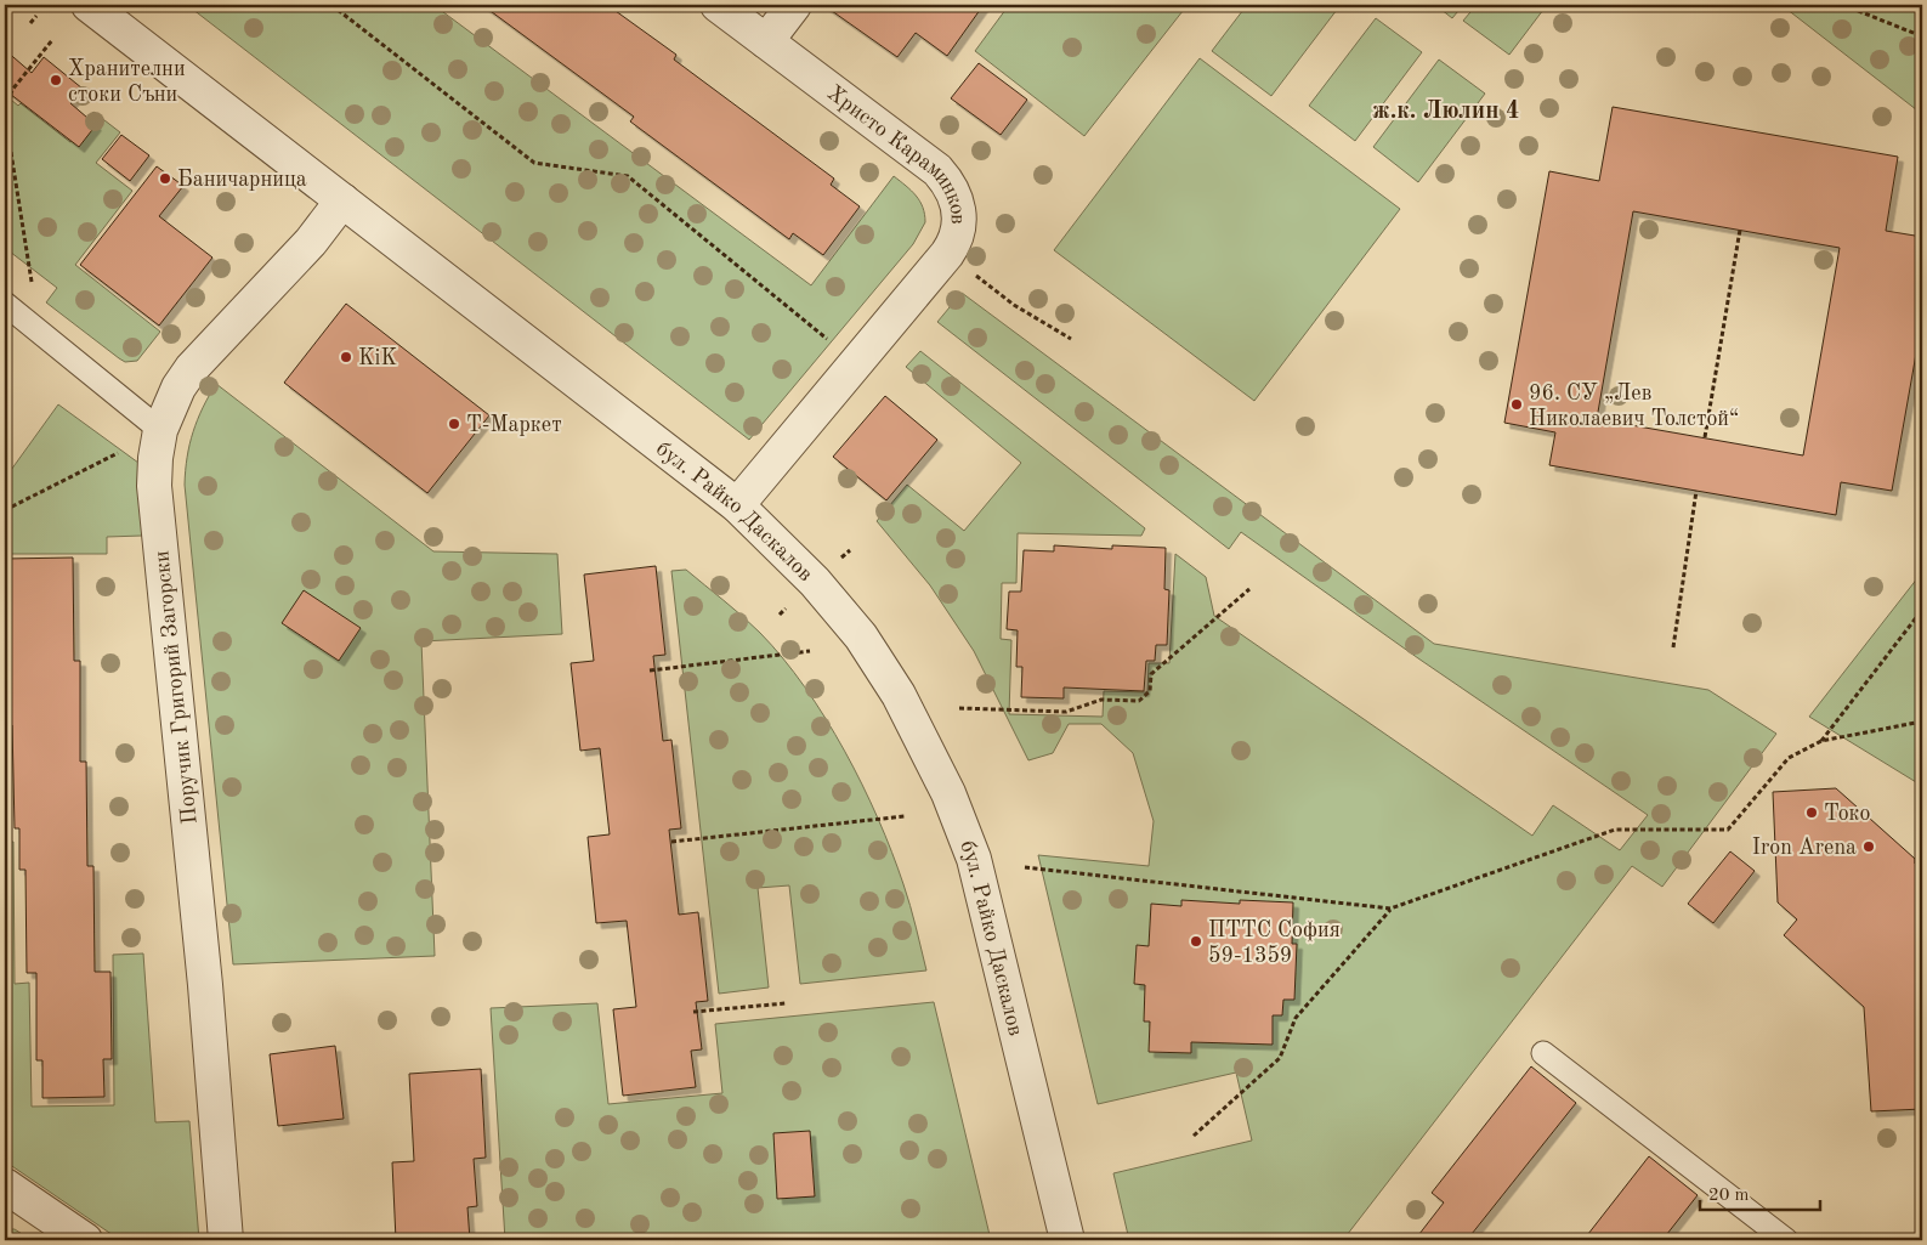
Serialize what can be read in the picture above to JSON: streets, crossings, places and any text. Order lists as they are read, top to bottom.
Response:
{
  "streets": {
    "street": ["Христо Караминков", "бул. Райко Даскалов", "Поручик Григорий Загорски"]
  },
  "crossings": [
    ["Христо Караминков", "бул. Райко Даскалов"],
    ["бул. Райко Даскалов", "Поручик Григорий Загорски"]
  ],
  "districts": ["ж.к. Люлин 4"],
  "places": [
    "Хранителни стоки Съни",
    "Баничарница",
    "KiK",
    "96. СУ „Лев Николаевич Толстой“",
    "Т-Маркет",
    "Токо",
    "Iron Arena",
    "ПТТС София 59-1359"
  ],
  "scale_bar": "20 m"
}
